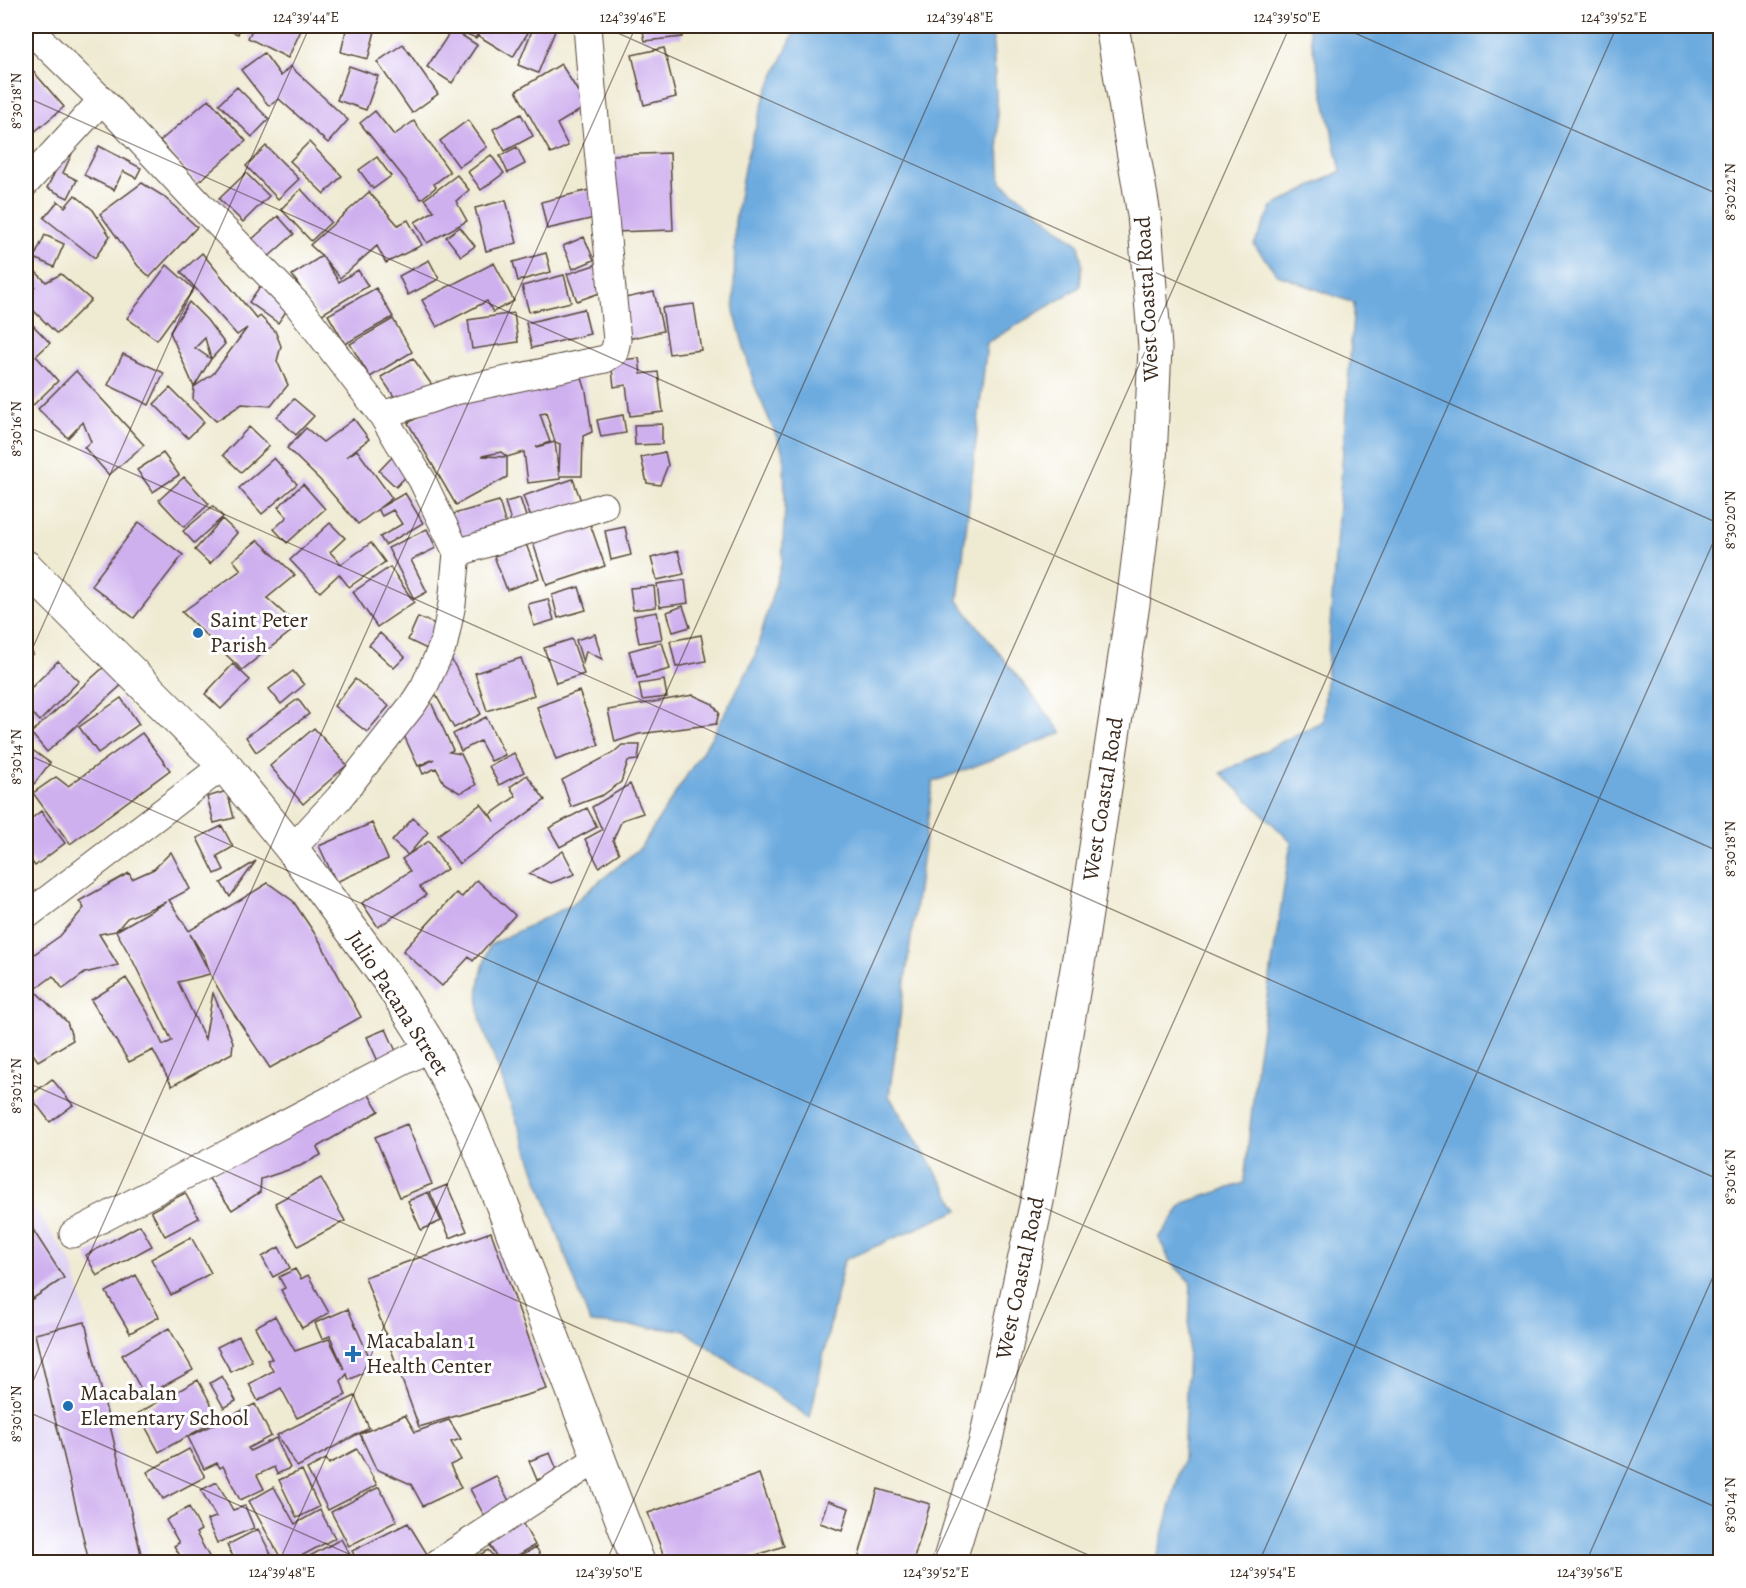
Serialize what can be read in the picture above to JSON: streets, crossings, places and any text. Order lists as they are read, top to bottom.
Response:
{
  "streets": {
    "main road": ["West Coastal Road", "Julio Pacana Street"]
  },
  "places": {
    "other": ["Saint Peter Parish", "Macabalan Elementary School"],
    "health": ["Macabalan 1 Health Center"]
  },
  "coordinates": [
    "124°39'44\"E",
    "124°39'46\"E",
    "124°39'48\"E",
    "124°39'50\"E",
    "124°39'52\"E",
    "8°30'18\"N",
    "8°30'22\"N",
    "8°30'16\"N",
    "8°30'20\"N",
    "8°30'14\"N",
    "8°30'12\"N",
    "8°30'10\"N",
    "124°39'54\"E",
    "124°39'56\"E"
  ]
}
